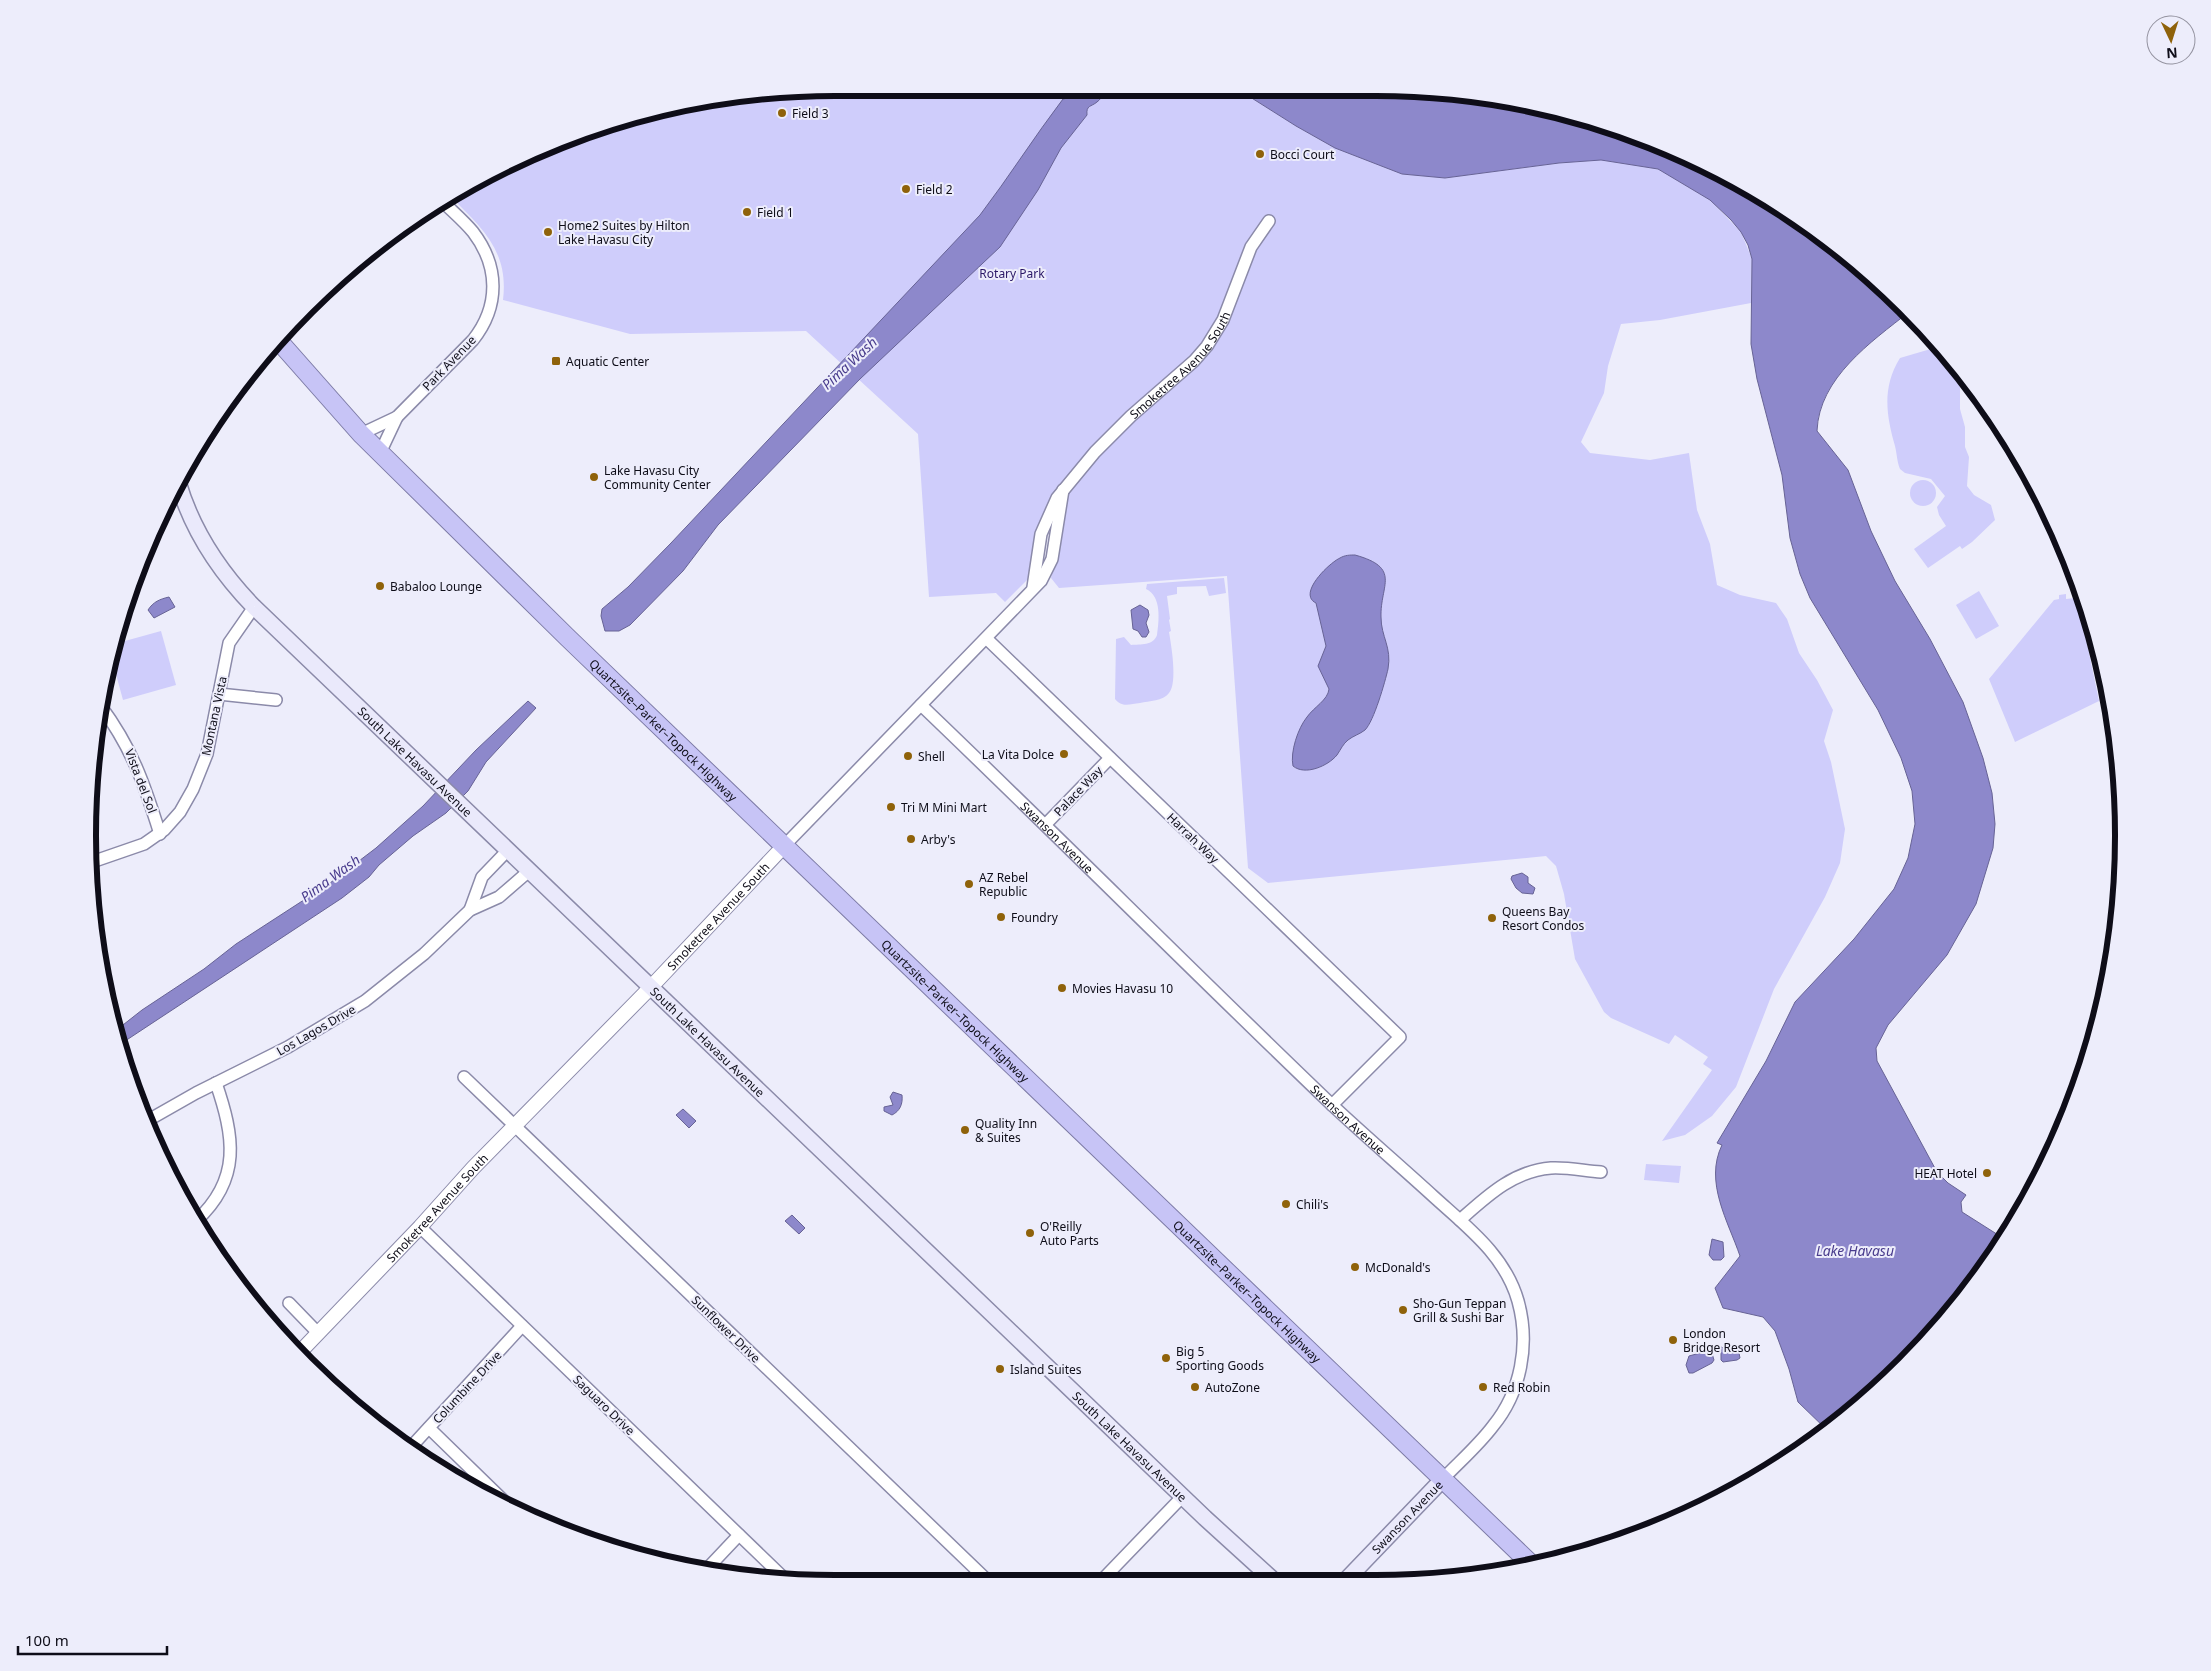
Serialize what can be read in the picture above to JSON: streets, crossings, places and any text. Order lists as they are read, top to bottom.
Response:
{
  "streets": {
    "highway": ["Quartzsite–Parker–Topock Highway"],
    "main road": ["South Lake Havasu Avenue", "Swanson Avenue"],
    "street": [
      "Park Avenue",
      "Smoketree Avenue South",
      "Montana Vista",
      "Vista del Sol",
      "Palace Way",
      "Harrah Way",
      "Los Lagos Drive",
      "Sunflower Drive",
      "Columbine Drive",
      "Saguaro Drive"
    ]
  },
  "crossings": [
    ["Park Avenue", "Quartzsite–Parker–Topock Highway"],
    ["Smoketree Avenue South", "Quartzsite–Parker–Topock Highway"],
    ["Smoketree Avenue South", "South Lake Havasu Avenue"],
    ["Smoketree Avenue South", "Swanson Avenue"],
    ["Smoketree Avenue South", "Harrah Way"],
    ["Smoketree Avenue South", "Sunflower Drive"],
    ["Smoketree Avenue South", "Saguaro Drive"],
    ["Montana Vista", "South Lake Havasu Avenue"],
    ["Montana Vista", "Vista del Sol"],
    ["Quartzsite–Parker–Topock Highway", "Swanson Avenue"],
    ["South Lake Havasu Avenue", "Los Lagos Drive"],
    ["Palace Way", "Swanson Avenue"],
    ["Palace Way", "Harrah Way"],
    ["Swanson Avenue", "Harrah Way"],
    ["Columbine Drive", "Saguaro Drive"]
  ],
  "water": ["Pima Wash", "Lake Havasu"],
  "parks": ["Rotary Park"],
  "places": {
    "other": [
      "Field 3",
      "Bocci Court",
      "Field 2",
      "Field 1",
      "Home2 Suites by Hilton Lake Havasu City",
      "Lake Havasu City Community Center",
      "Babaloo Lounge",
      "La Vita Dolce",
      "Shell",
      "Tri M Mini Mart",
      "Arby's",
      "AZ Rebel Republic",
      "Foundry",
      "Queens Bay Resort Condos",
      "Movies Havasu 10",
      "Quality Inn & Suites",
      "HEAT Hotel",
      "Chili's",
      "O'Reilly Auto Parts",
      "McDonald's",
      "Sho-Gun Teppan Grill & Sushi Bar",
      "London Bridge Resort",
      "Big 5 Sporting Goods",
      "Island Suites",
      "AutoZone",
      "Red Robin"
    ],
    "transit": ["Aquatic Center"]
  },
  "scale_bar": "100 m",
  "north": "bottom"
}
